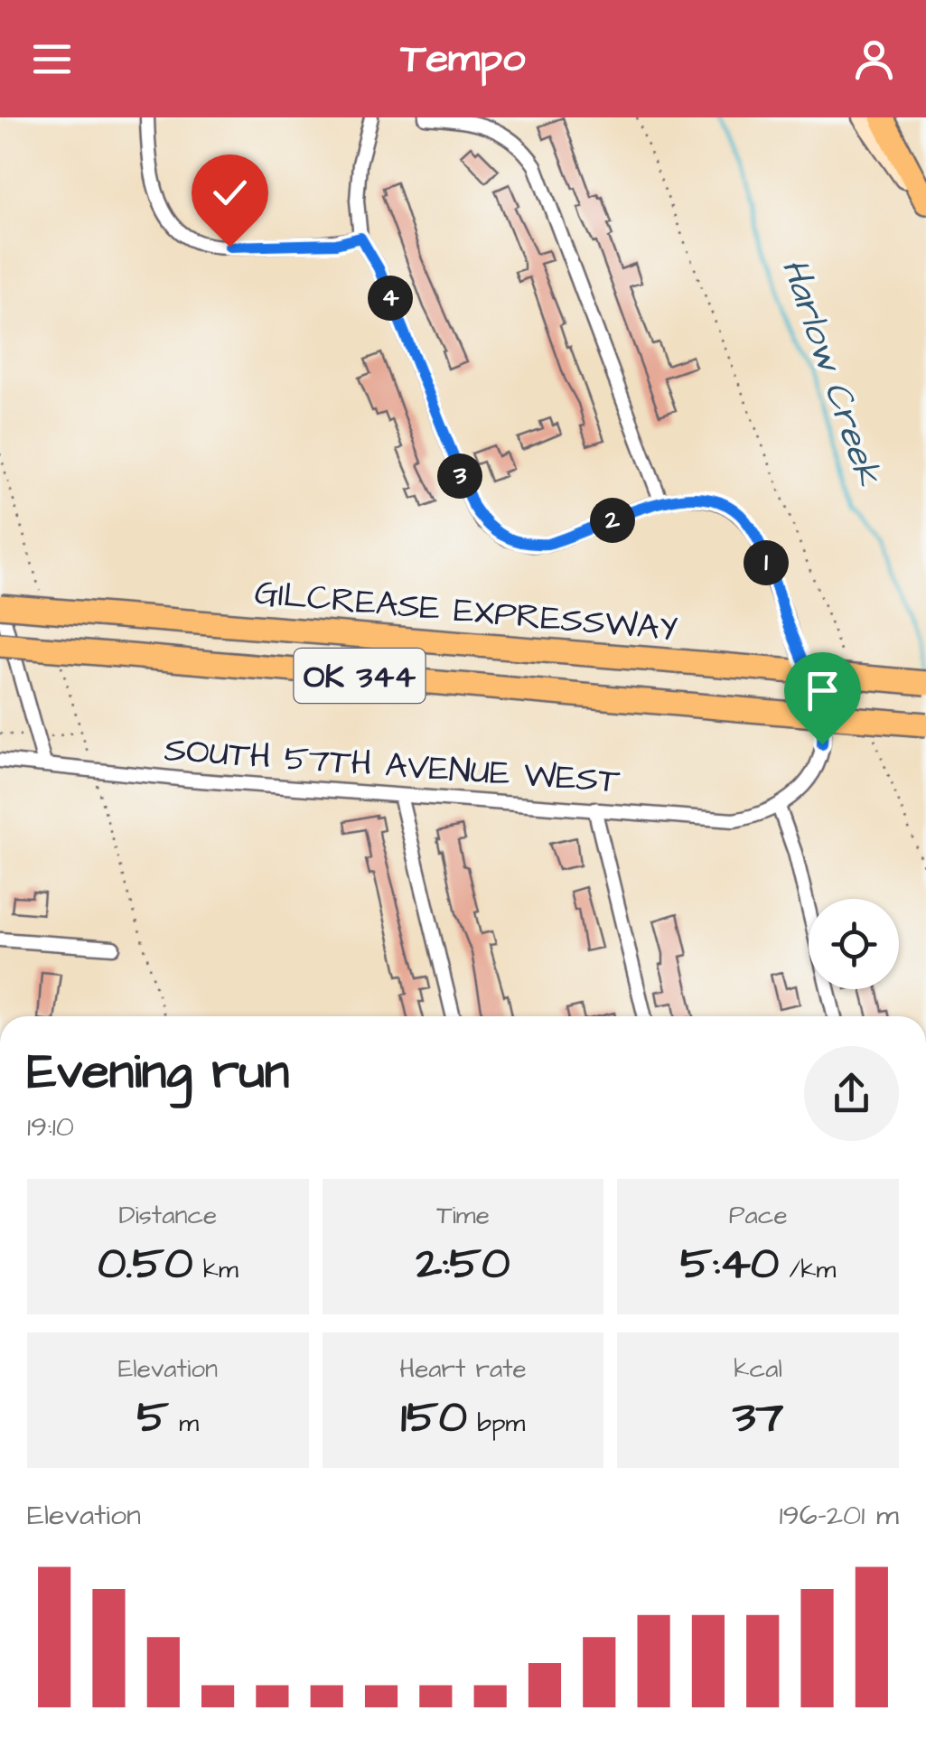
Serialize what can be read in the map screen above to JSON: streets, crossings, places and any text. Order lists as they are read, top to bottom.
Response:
{
  "streets": {
    "highway": ["GILCREASE EXPRESSWAY", "OK 344"],
    "street": ["SOUTH 57TH AVENUE WEST"]
  },
  "water": ["Harlow Creek"],
  "page": {
    "header": "Tempo",
    "pins": [
      "4",
      "3",
      "2",
      "1"
    ],
    "heading": ["Evening run", "19:10"],
    "stats": [
      ["Distance", "0.50 km"],
      ["Time", "2:50"],
      ["Pace", "5:40 /km"],
      ["Elevation", "5 m"],
      ["Heart rate", "150 bpm"],
      ["kcal", "37"]
    ],
    "chart": ["Elevation", "196–201 m"]
  }
}
